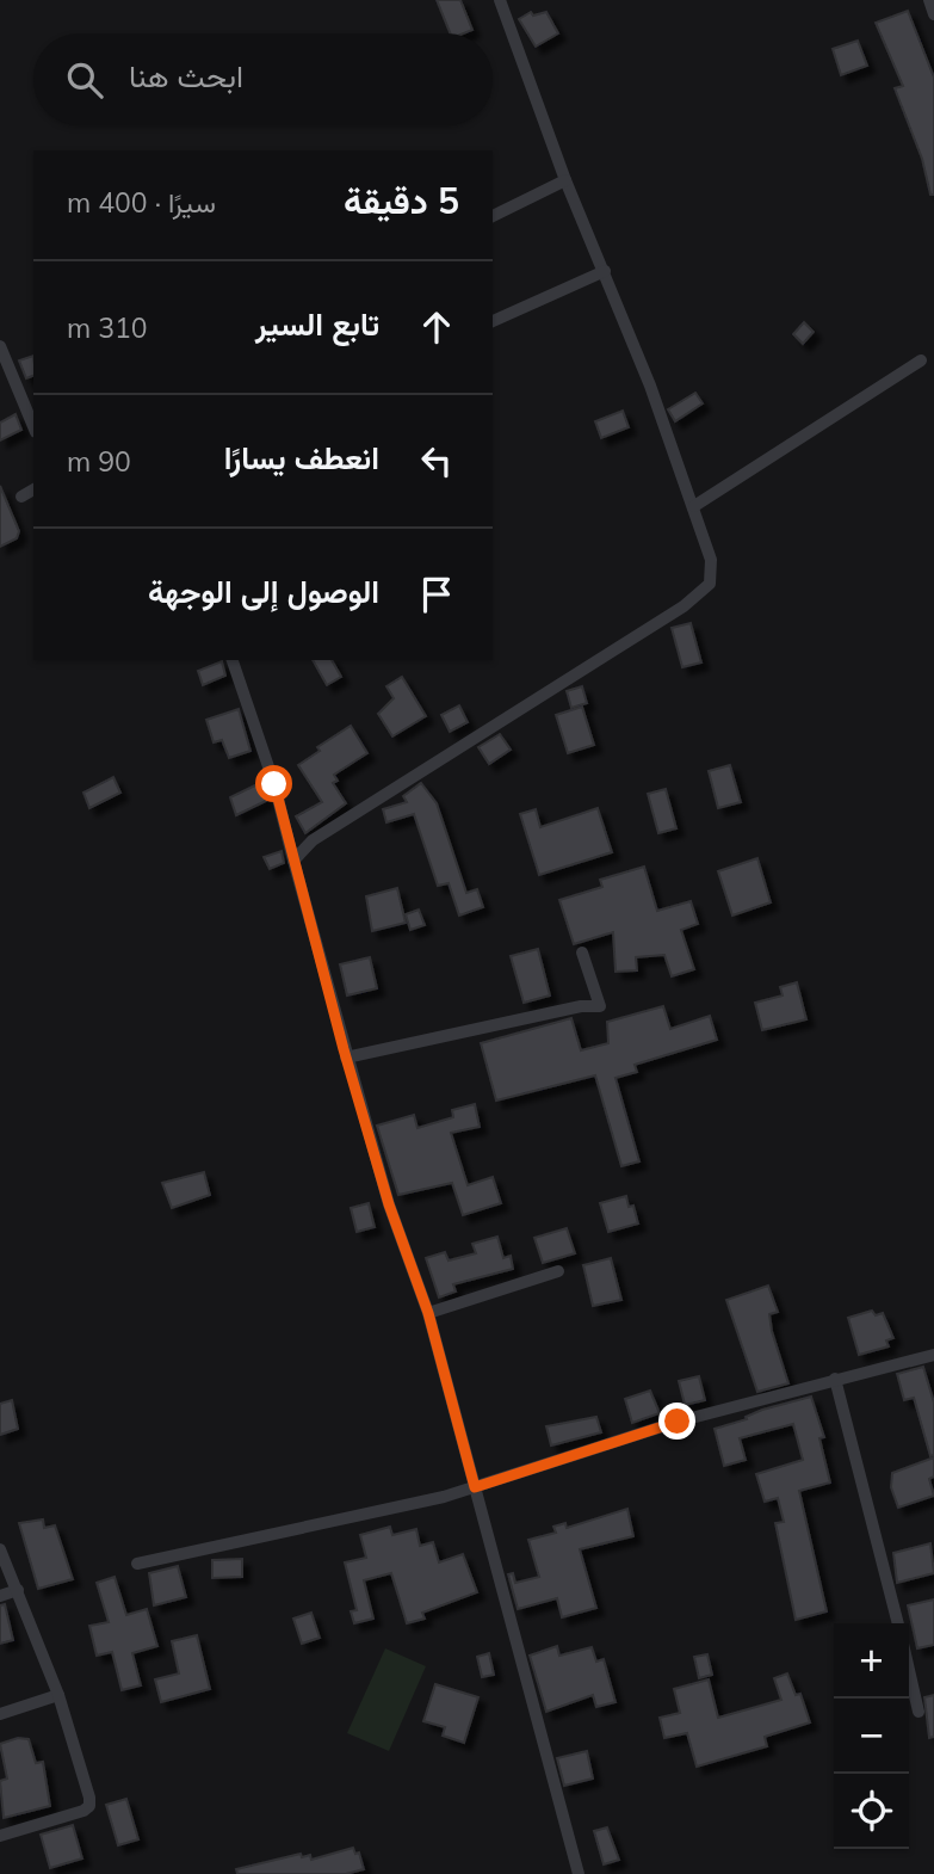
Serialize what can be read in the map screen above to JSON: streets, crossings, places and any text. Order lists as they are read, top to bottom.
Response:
{
  "page": {
    "search": "ابحث هنا",
    "heading": ["5 دقيقة", "سيرًا · 400 m"],
    "list": [
      ["تابع السير", "310 m"],
      ["انعطف يسارًا", "90 m"],
      "الوصول إلى الوجهة"
    ],
    "map_buttons": ["+", "−"]
  }
}
